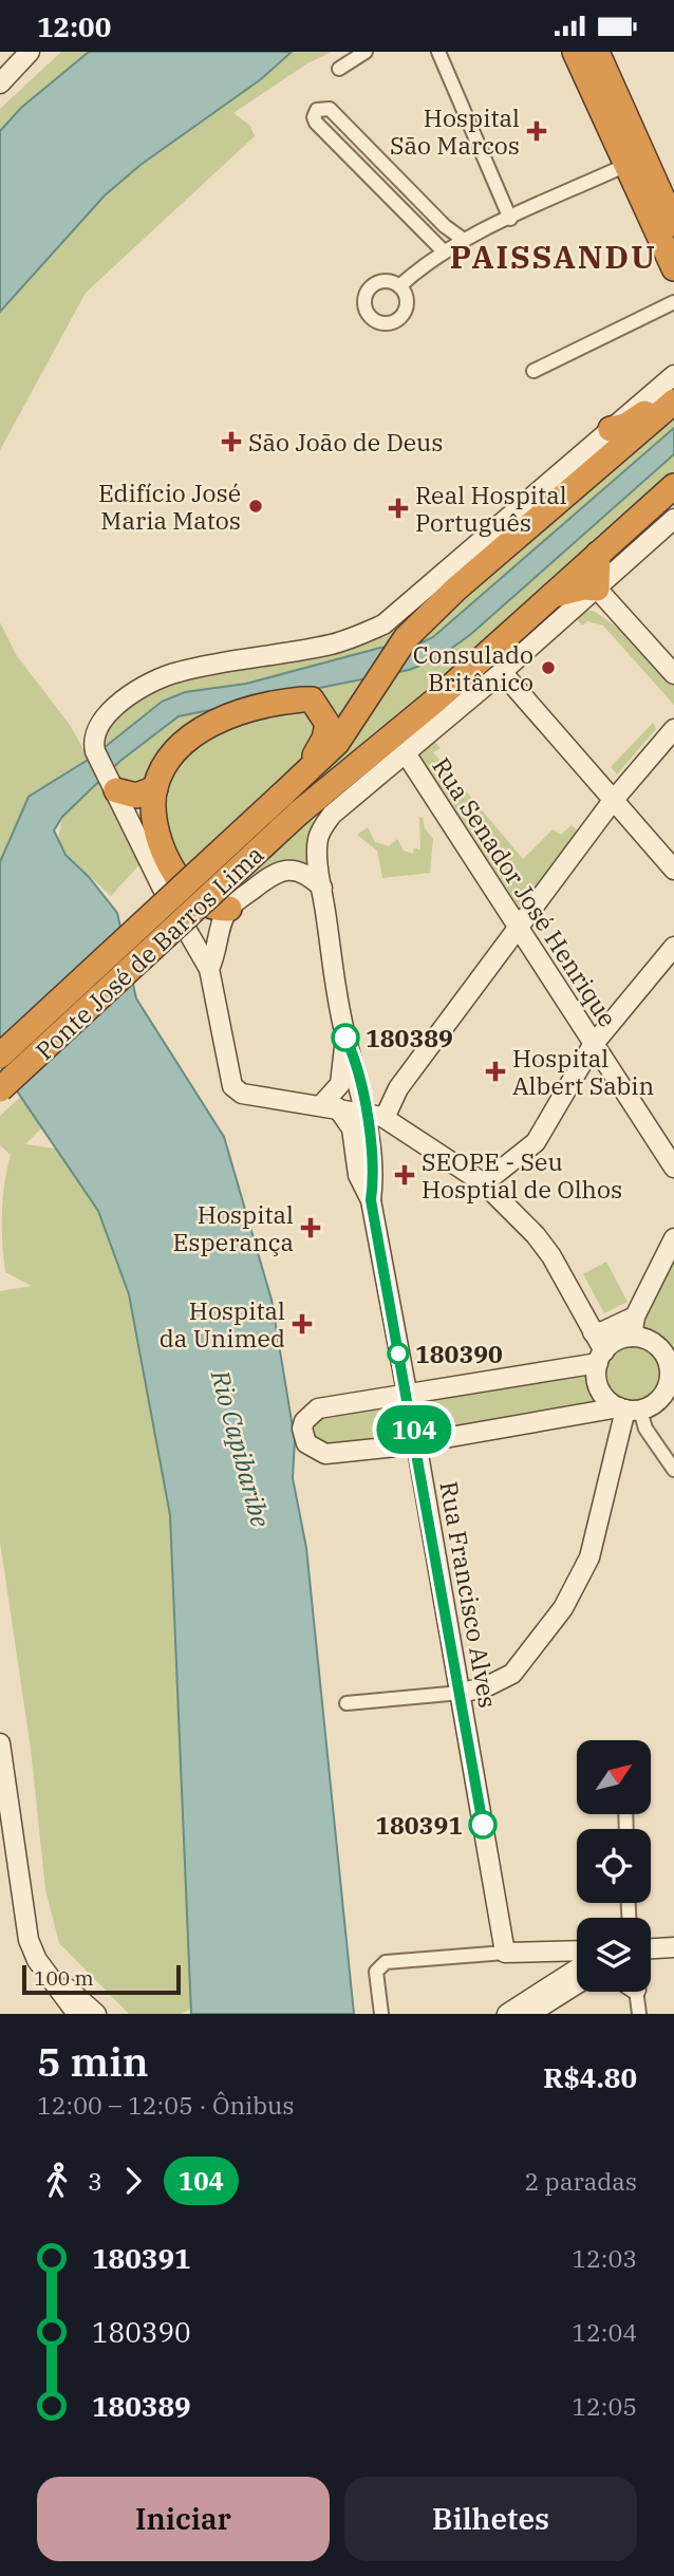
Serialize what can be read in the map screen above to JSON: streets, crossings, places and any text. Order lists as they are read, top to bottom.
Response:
{
  "streets": {
    "highway": ["Ponte José de Barros Lima"],
    "street": ["Rua Senador José Henrique", "Rua Francisco Alves"]
  },
  "crossings": [
    ["Rua Senador José Henrique", "Rua Francisco Alves"]
  ],
  "districts": ["PAISSANDU"],
  "water": ["Rio Capibaribe"],
  "places": {
    "health": [
      "Hospital São Marcos",
      "São João de Deus",
      "Real Hospital Português",
      "Hospital Albert Sabin",
      "SEOPE - Seu Hosptial de Olhos",
      "Hospital Esperança",
      "Hospital da Unimed"
    ],
    "other": [
      "Edifício José Maria Matos",
      "Consulado Britânico",
      "180389",
      "180390",
      "180391"
    ]
  },
  "lines": ["bus line 104"],
  "scale_bar": "100 m",
  "north": "top right",
  "page": {
    "status": "12:00",
    "on_map": "104",
    "scale": "100 m",
    "heading": ["5 min", "12:00 – 12:05 · Ônibus", "R$4.80"],
    "legs": ["3", "104", "2 paradas"],
    "list": [
      {
        "name": "180391",
        "value": "12:03"
      },
      {
        "name": "180390",
        "value": "12:04"
      },
      {
        "name": "180389",
        "value": "12:05"
      }
    ],
    "buttons": ["Iniciar", "Bilhetes"]
  }
}
